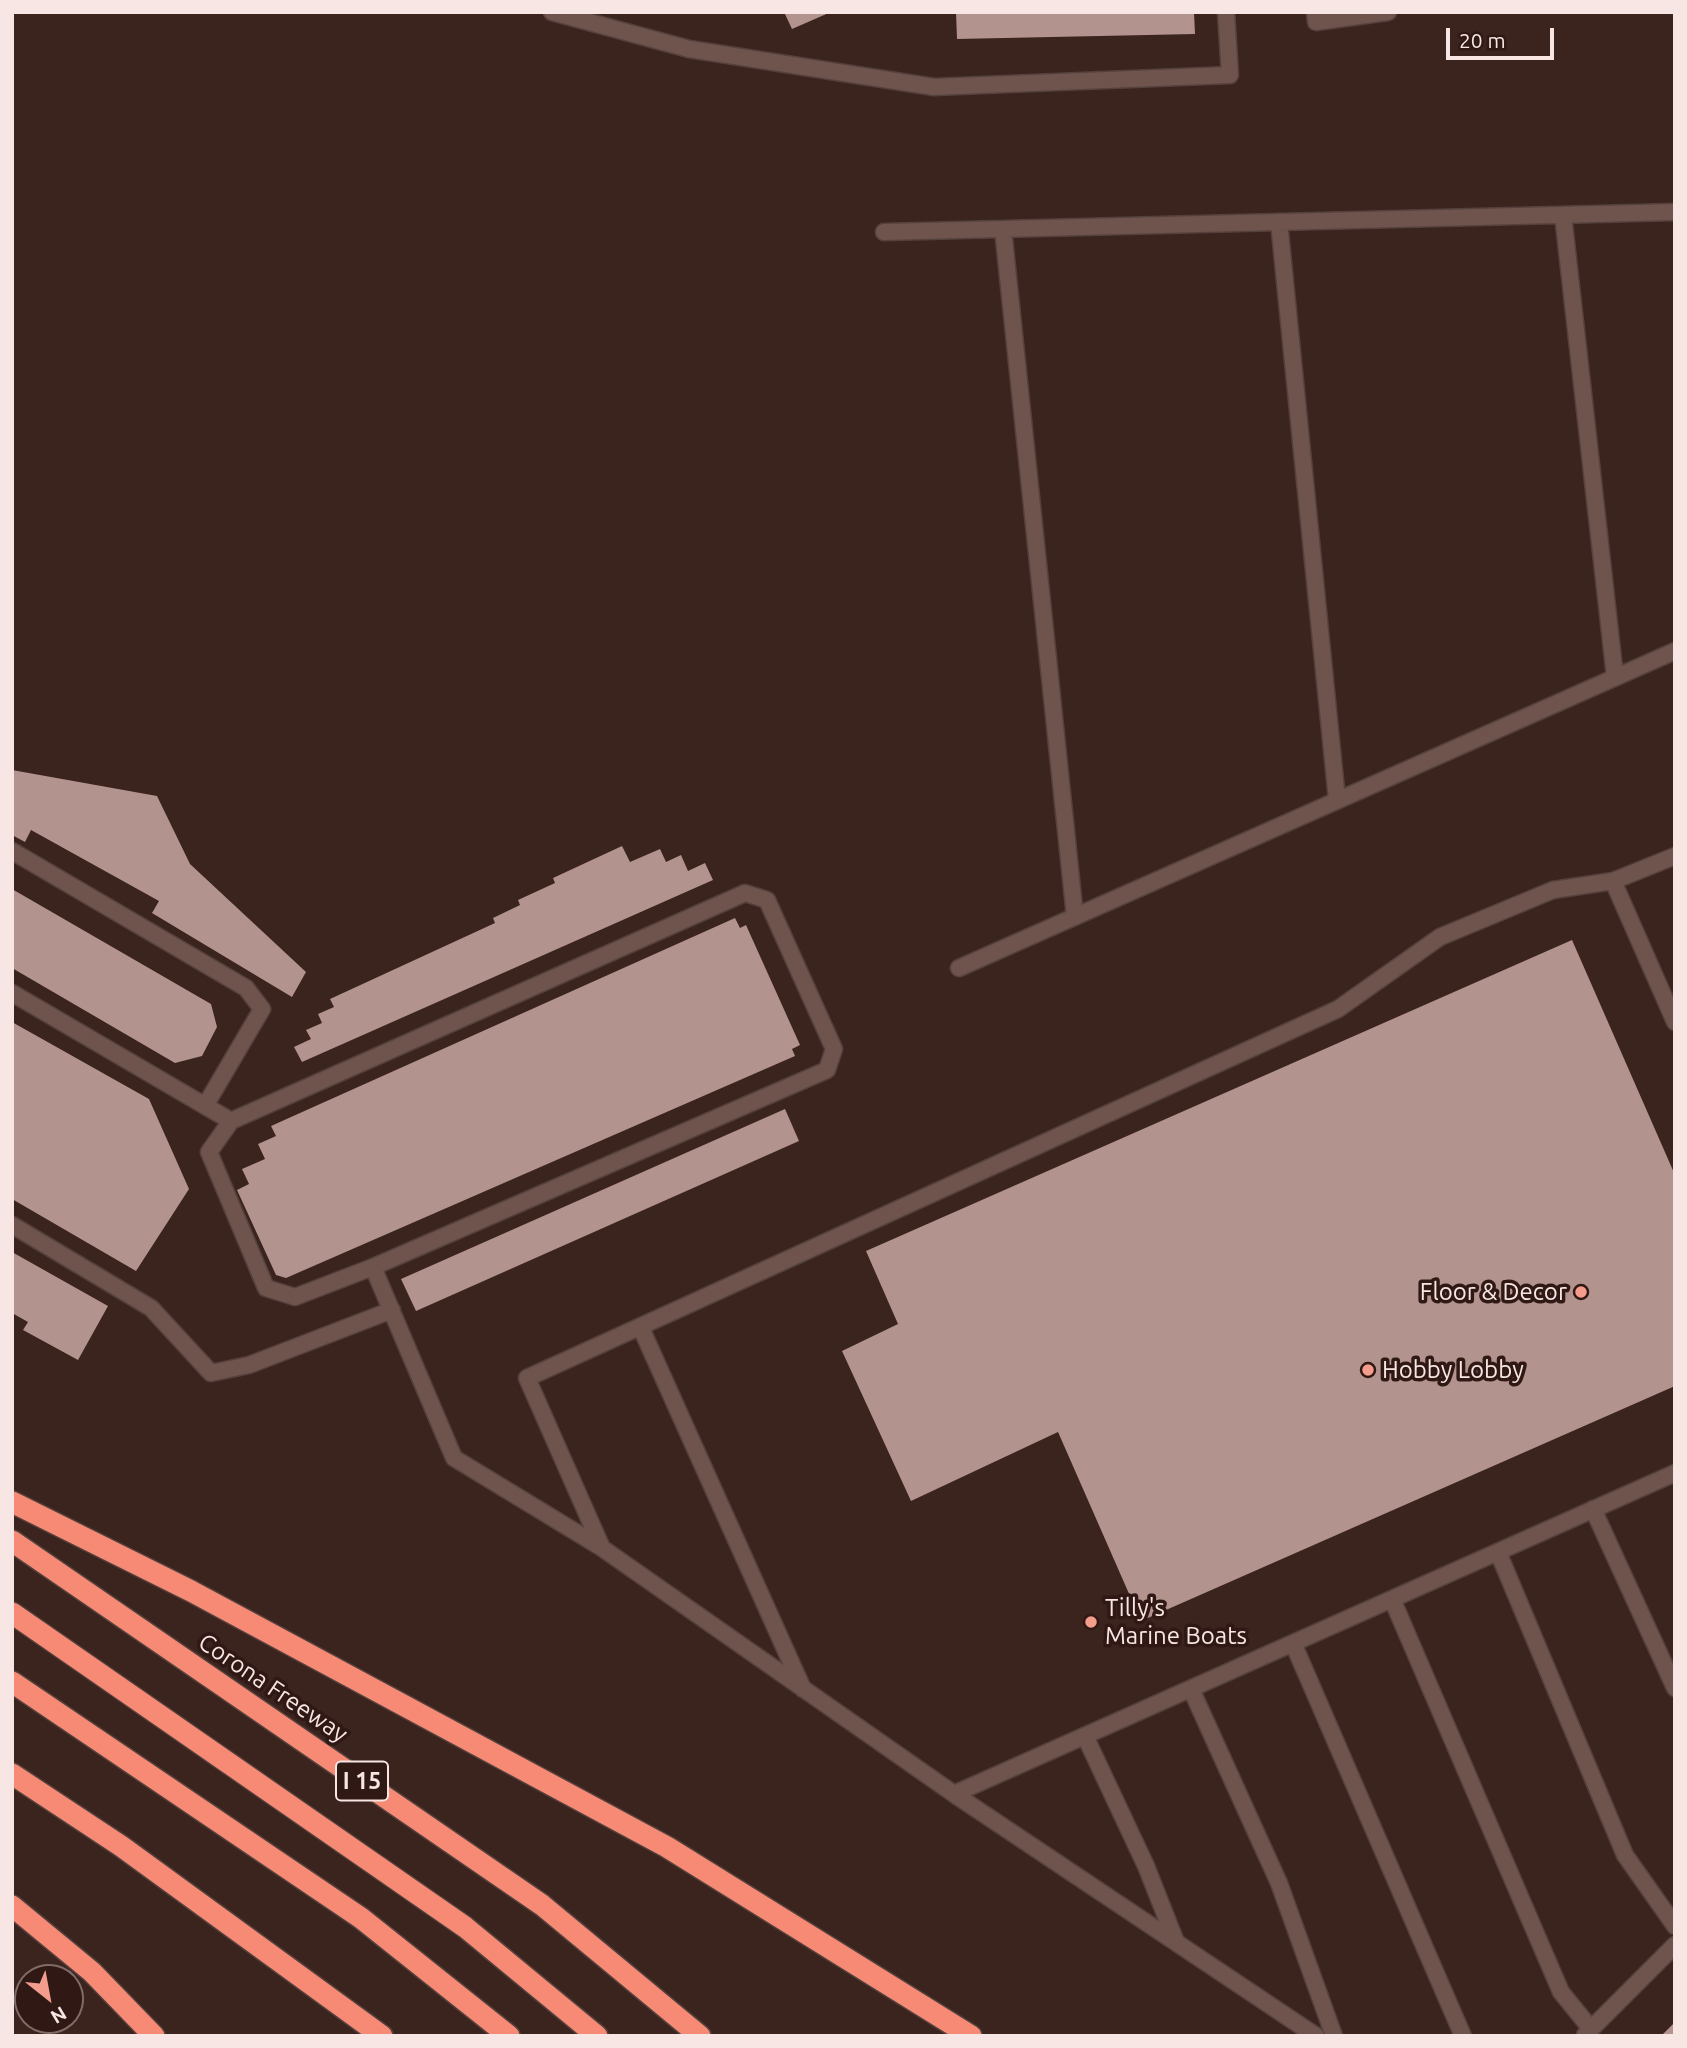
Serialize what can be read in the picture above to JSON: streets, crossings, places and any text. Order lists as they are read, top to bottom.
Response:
{
  "streets": {
    "highway": ["Corona Freeway", "I 15"]
  },
  "places": ["Floor & Decor", "Hobby Lobby", "Tilly's Marine Boats"],
  "scale_bar": "20 m",
  "north": "bottom right"
}
